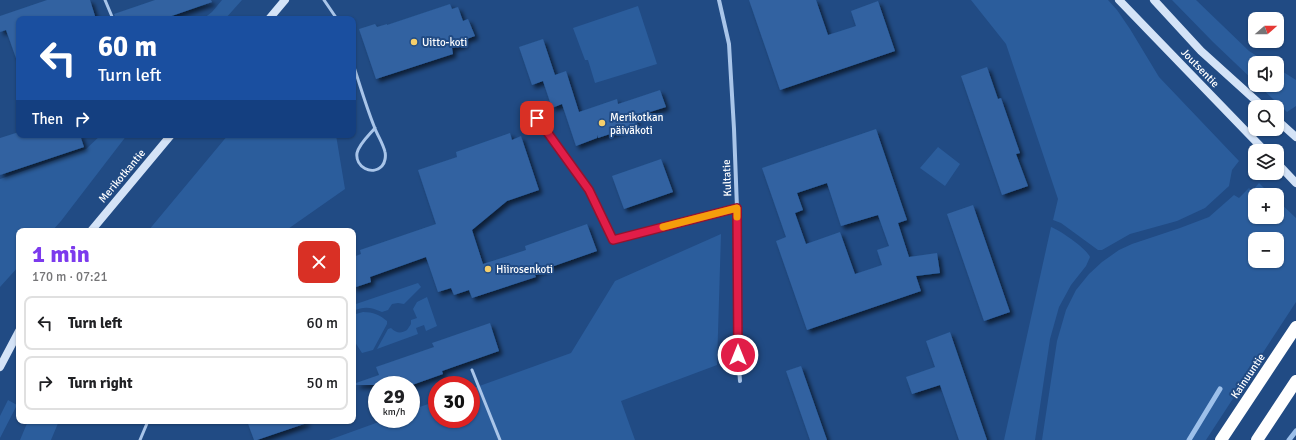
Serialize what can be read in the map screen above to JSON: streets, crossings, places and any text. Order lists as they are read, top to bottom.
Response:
{
  "streets": {
    "highway": ["Kainuuntie"],
    "main road": ["Joutsentie", "Merikotkantie"],
    "street": ["Kultatie"]
  },
  "places": ["Uitto-koti", "Merikotkan päiväkoti", "Hiirosenkoti"],
  "north": "right",
  "page": {
    "map_buttons": ["+", "−"],
    "turn": ["60 m", "Turn left"],
    "then": "Then",
    "heading": ["1 min", "170 m · 07:21"],
    "list": [
      {
        "name": "Turn left",
        "value": "60 m"
      },
      {
        "name": "Turn right",
        "value": "50 m"
      }
    ],
    "speed": "29 km/h",
    "limit": "30"
  }
}
